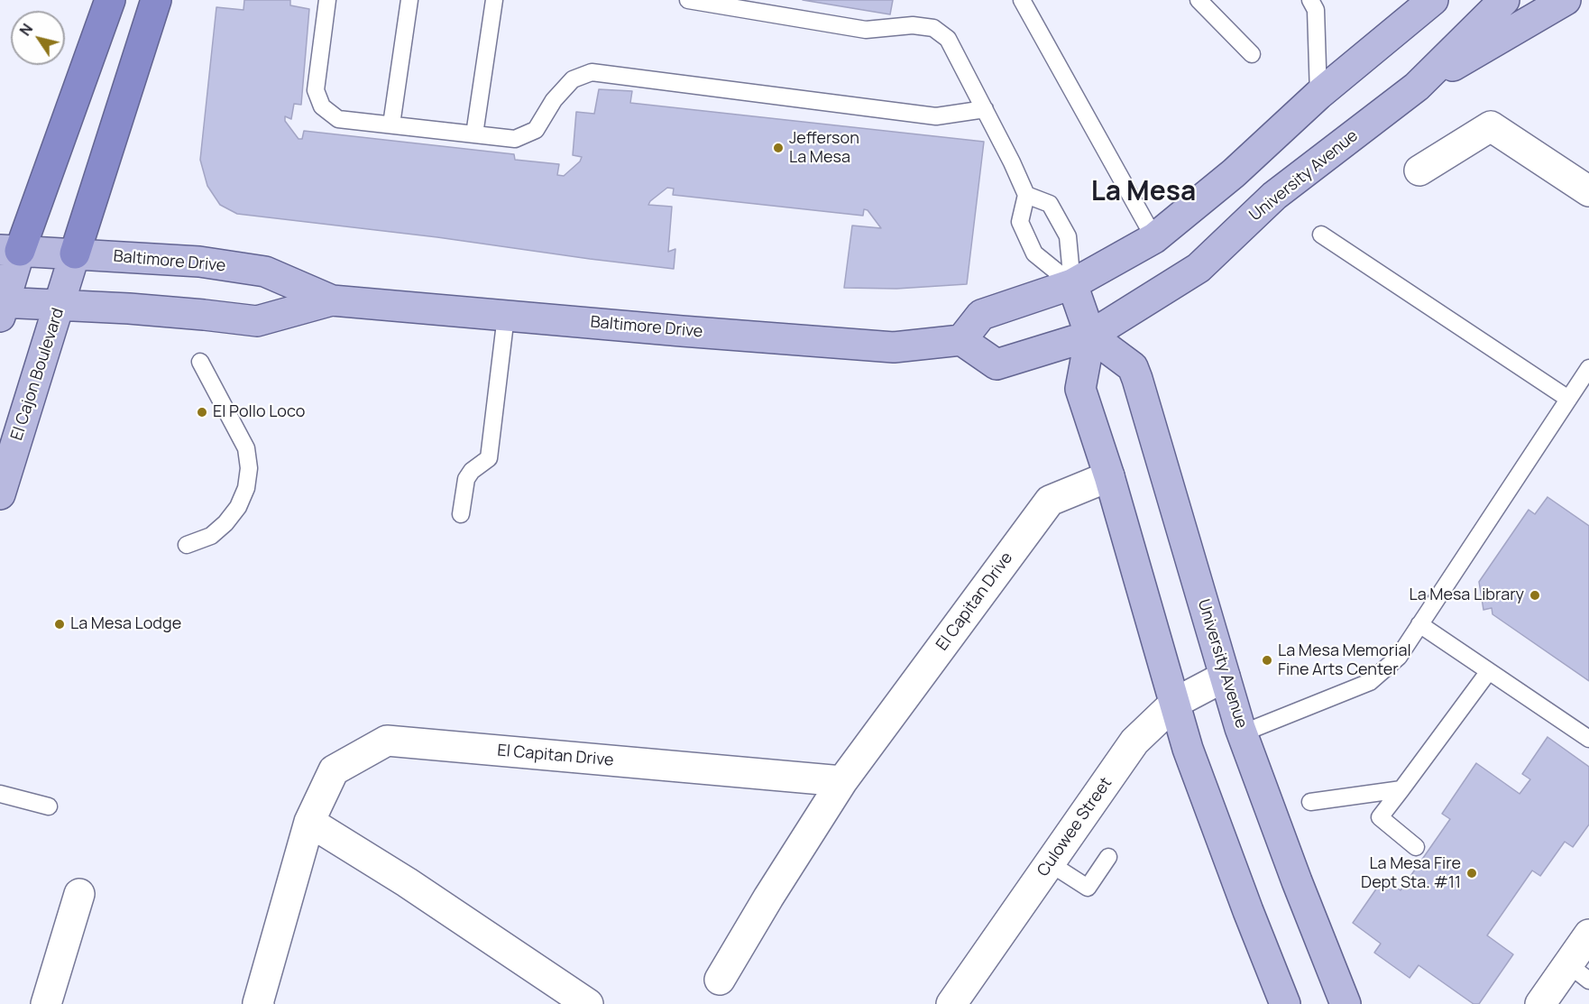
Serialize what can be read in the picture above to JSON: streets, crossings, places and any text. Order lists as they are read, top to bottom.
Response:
{
  "streets": {
    "main road": ["University Avenue", "Baltimore Drive", "El Cajon Boulevard"],
    "street": ["El Capitan Drive", "Culowee Street"]
  },
  "crossings": [
    ["University Avenue", "Culowee Street"],
    ["Baltimore Drive", "El Cajon Boulevard"]
  ],
  "districts": ["La Mesa"],
  "places": [
    "Jefferson La Mesa",
    "El Pollo Loco",
    "La Mesa Library",
    "La Mesa Lodge",
    "La Mesa Memorial Fine Arts Center",
    "La Mesa Fire Dept Sta. #11"
  ],
  "north": "top left"
}
